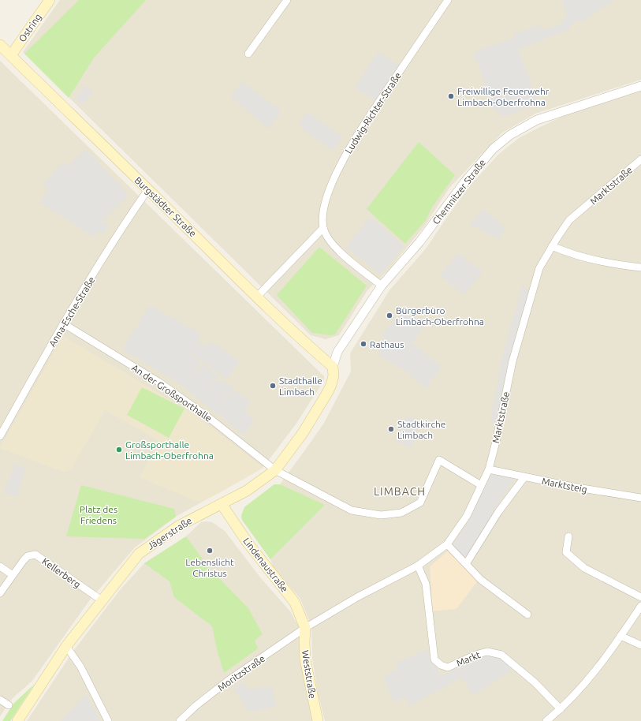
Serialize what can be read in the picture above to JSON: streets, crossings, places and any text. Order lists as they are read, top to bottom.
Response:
{
  "streets": {
    "main road": [
      "Ostring",
      "Burgstädter Straße",
      "Jägerstraße",
      "Lindenaustraße",
      "Weststraße"
    ],
    "street": [
      "Ludwig-Richter-Straße",
      "Marktstraße",
      "Chemnitzer Straße",
      "Anna-Esche-Straße",
      "An der Großsporthalle",
      "Marktsteig",
      "Kellerberg",
      "Markt",
      "Moritzstraße"
    ]
  },
  "crossings": [
    ["Ostring", "Burgstädter Straße"],
    ["Ludwig-Richter-Straße", "Chemnitzer Straße"],
    ["Marktstraße", "An der Großsporthalle"],
    ["Marktstraße", "Marktsteig"],
    ["Marktstraße", "Lindenaustraße"],
    ["Marktstraße", "Markt"],
    ["Marktstraße", "Moritzstraße"],
    ["Marktstraße", "Weststraße"],
    ["Chemnitzer Straße", "Burgstädter Straße"],
    ["Chemnitzer Straße", "Jägerstraße"],
    ["Burgstädter Straße", "Anna-Esche-Straße"],
    ["Burgstädter Straße", "Jägerstraße"],
    ["Anna-Esche-Straße", "An der Großsporthalle"],
    ["An der Großsporthalle", "Jägerstraße"],
    ["Jägerstraße", "Lindenaustraße"],
    ["Jägerstraße", "Kellerberg"],
    ["Lindenaustraße", "Moritzstraße"],
    ["Lindenaustraße", "Weststraße"],
    ["Moritzstraße", "Weststraße"]
  ],
  "districts": ["LIMBACH"],
  "parks": ["Platz des Friedens"],
  "places": [
    "Freiwillige Feuerwehr Limbach-Oberfrohna",
    "Bürgerbüro Limbach-Oberfrohna",
    "Rathaus",
    "Stadthalle Limbach",
    "Stadtkirche Limbach",
    "Großsporthalle Limbach-Oberfrohna",
    "Lebenslicht Christus"
  ]
}
